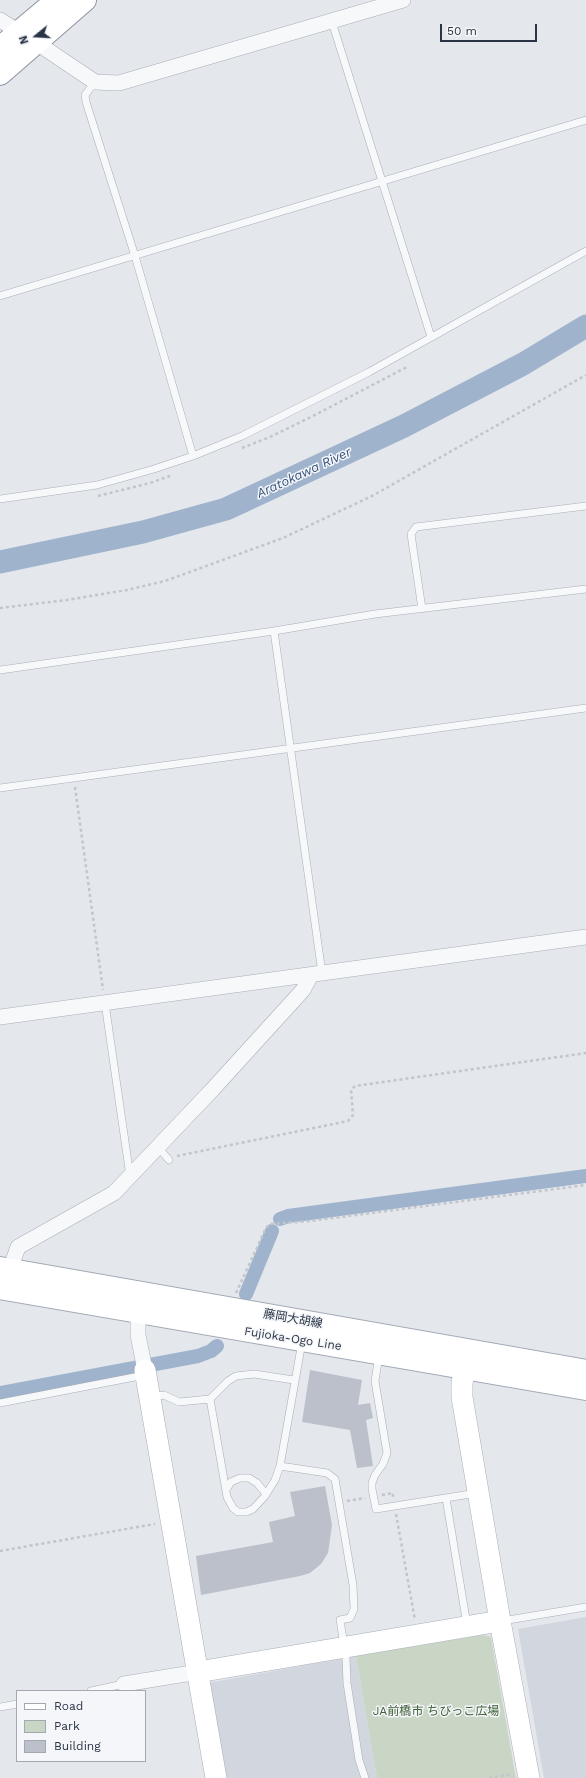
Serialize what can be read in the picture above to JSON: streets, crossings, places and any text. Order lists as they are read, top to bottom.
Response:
{
  "streets": {
    "main road": ["藤岡大胡線", "Fujioka-Ogo Line"]
  },
  "crossings": [
    ["藤岡大胡線", "Fujioka-Ogo Line"]
  ],
  "water": ["Aratokawa River"],
  "parks": ["JA前橋市 ちびっこ広場"],
  "legend": ["Road", "Park", "Building"],
  "scale_bar": "50 m",
  "north": "left"
}
